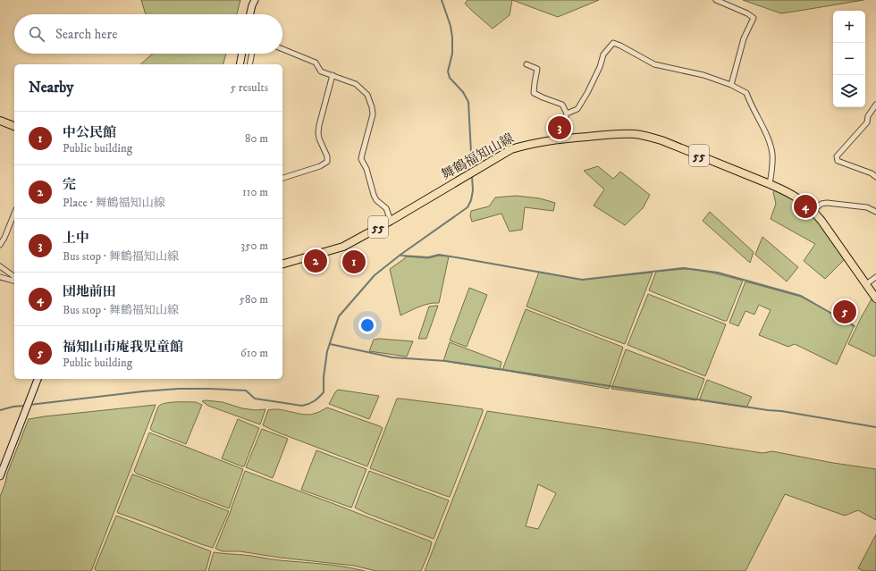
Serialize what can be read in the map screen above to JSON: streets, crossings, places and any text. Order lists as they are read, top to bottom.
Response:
{
  "streets": {
    "main road": ["55", "舞鶴福知山線"]
  },
  "page": {
    "map_buttons": ["+", "−"],
    "search": "Search here",
    "heading": ["Nearby", "5 results"],
    "list": [
      {
        "mark": "1",
        "name": "中公民館",
        "note": "Public building",
        "value": "80 m"
      },
      {
        "mark": "2",
        "name": "完",
        "note": "Place · 舞鶴福知山線",
        "value": "110 m"
      },
      {
        "mark": "3",
        "name": "上中",
        "note": "Bus stop · 舞鶴福知山線",
        "value": "350 m"
      },
      {
        "mark": "4",
        "name": "団地前田",
        "note": "Bus stop · 舞鶴福知山線",
        "value": "580 m"
      },
      {
        "mark": "5",
        "name": "福知山市庵我児童館",
        "note": "Public building",
        "value": "610 m"
      }
    ],
    "pins": [
      "3",
      "4",
      "2",
      "1",
      "5"
    ]
  }
}
